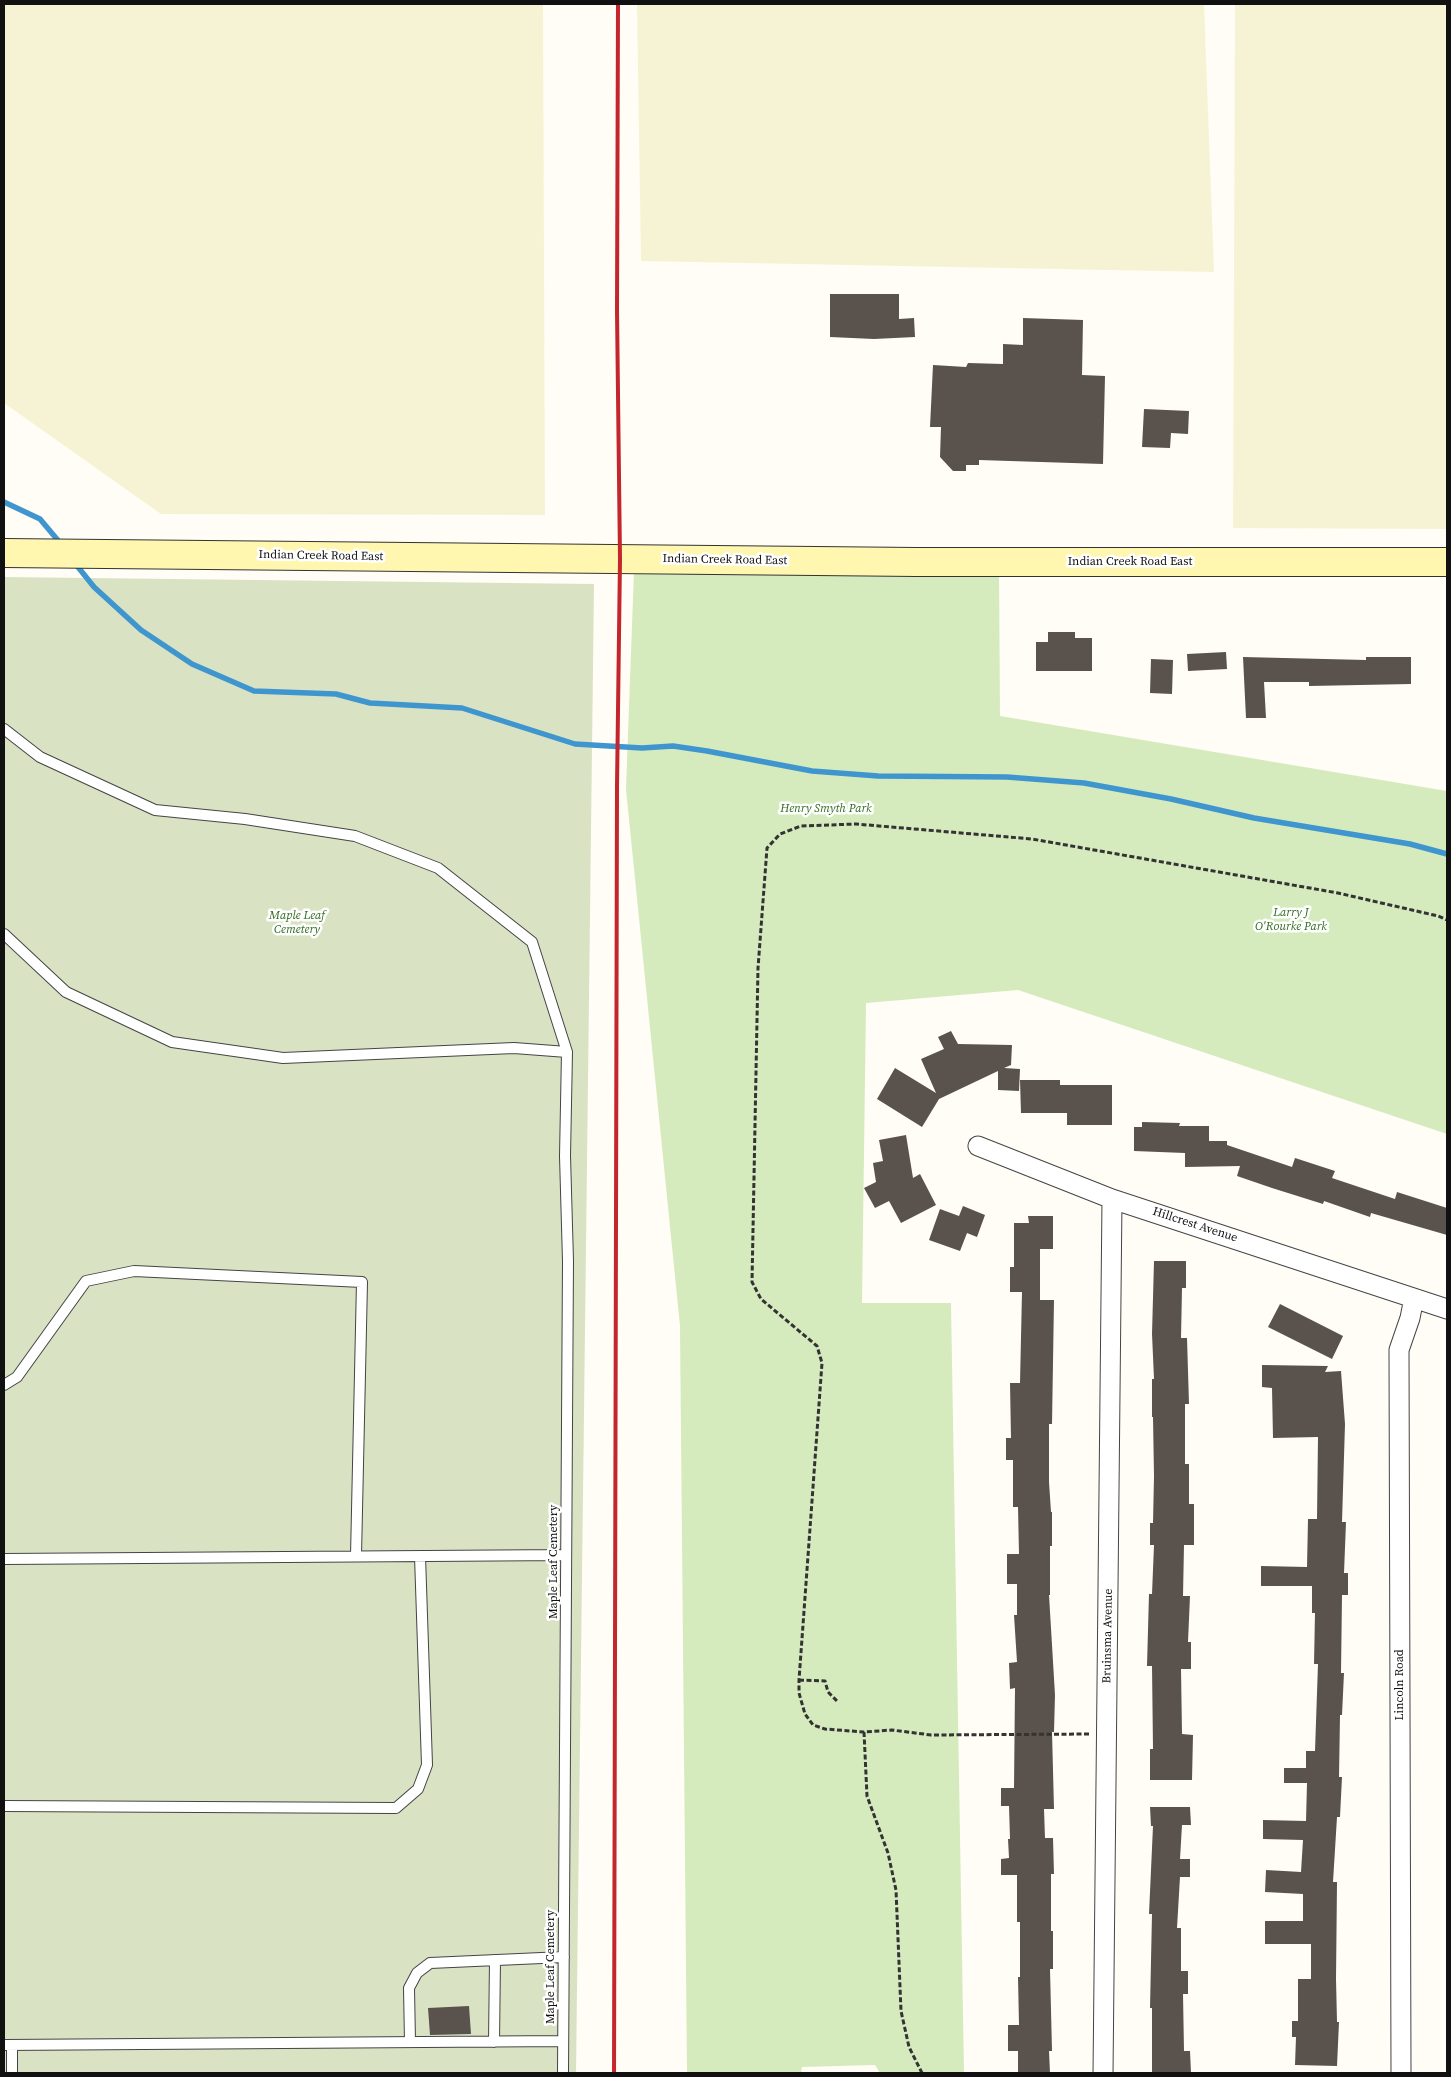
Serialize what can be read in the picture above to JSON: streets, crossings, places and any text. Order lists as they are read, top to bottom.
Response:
{
  "streets": {
    "main road": ["Indian Creek Road East"],
    "street": ["Hillcrest Avenue", "Bruinsma Avenue", "Lincoln Road"],
    "lane": ["Maple Leaf Cemetery"]
  },
  "crossings": [
    ["Hillcrest Avenue", "Bruinsma Avenue"],
    ["Hillcrest Avenue", "Lincoln Road"]
  ],
  "parks": ["Henry Smyth Park", "Larry J O'Rourke Park", "Maple Leaf Cemetery"]
}
